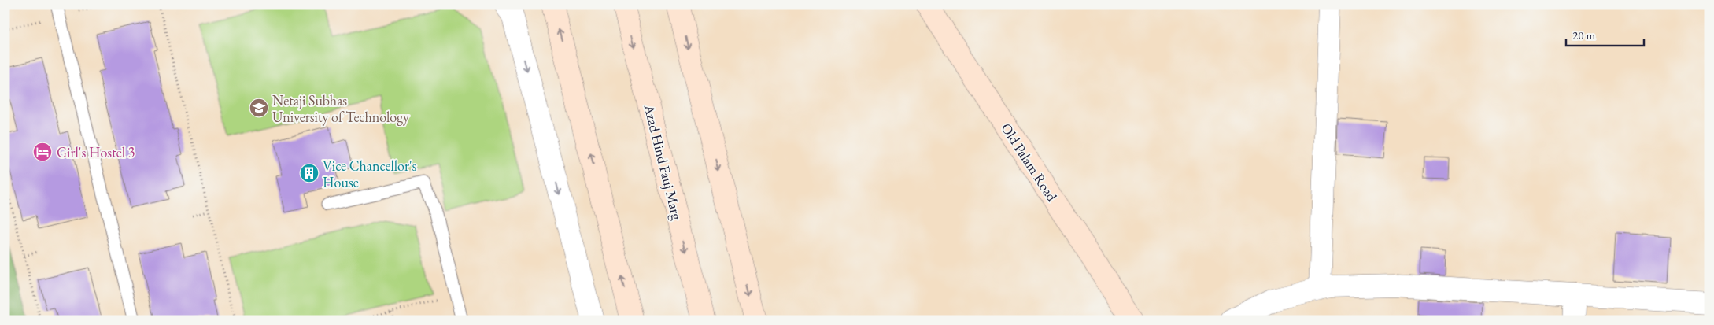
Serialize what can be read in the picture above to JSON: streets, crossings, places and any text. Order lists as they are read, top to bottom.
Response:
{
  "streets": {
    "street": ["Azad Hind Fauj Marg", "Old Palam Road"]
  },
  "places": {
    "school or university": ["Netaji Subhas University of Technology"],
    "hotel": ["Girl's Hostel 3"],
    "building": ["Vice Chancellor's House"]
  },
  "scale_bar": "20 m"
}
